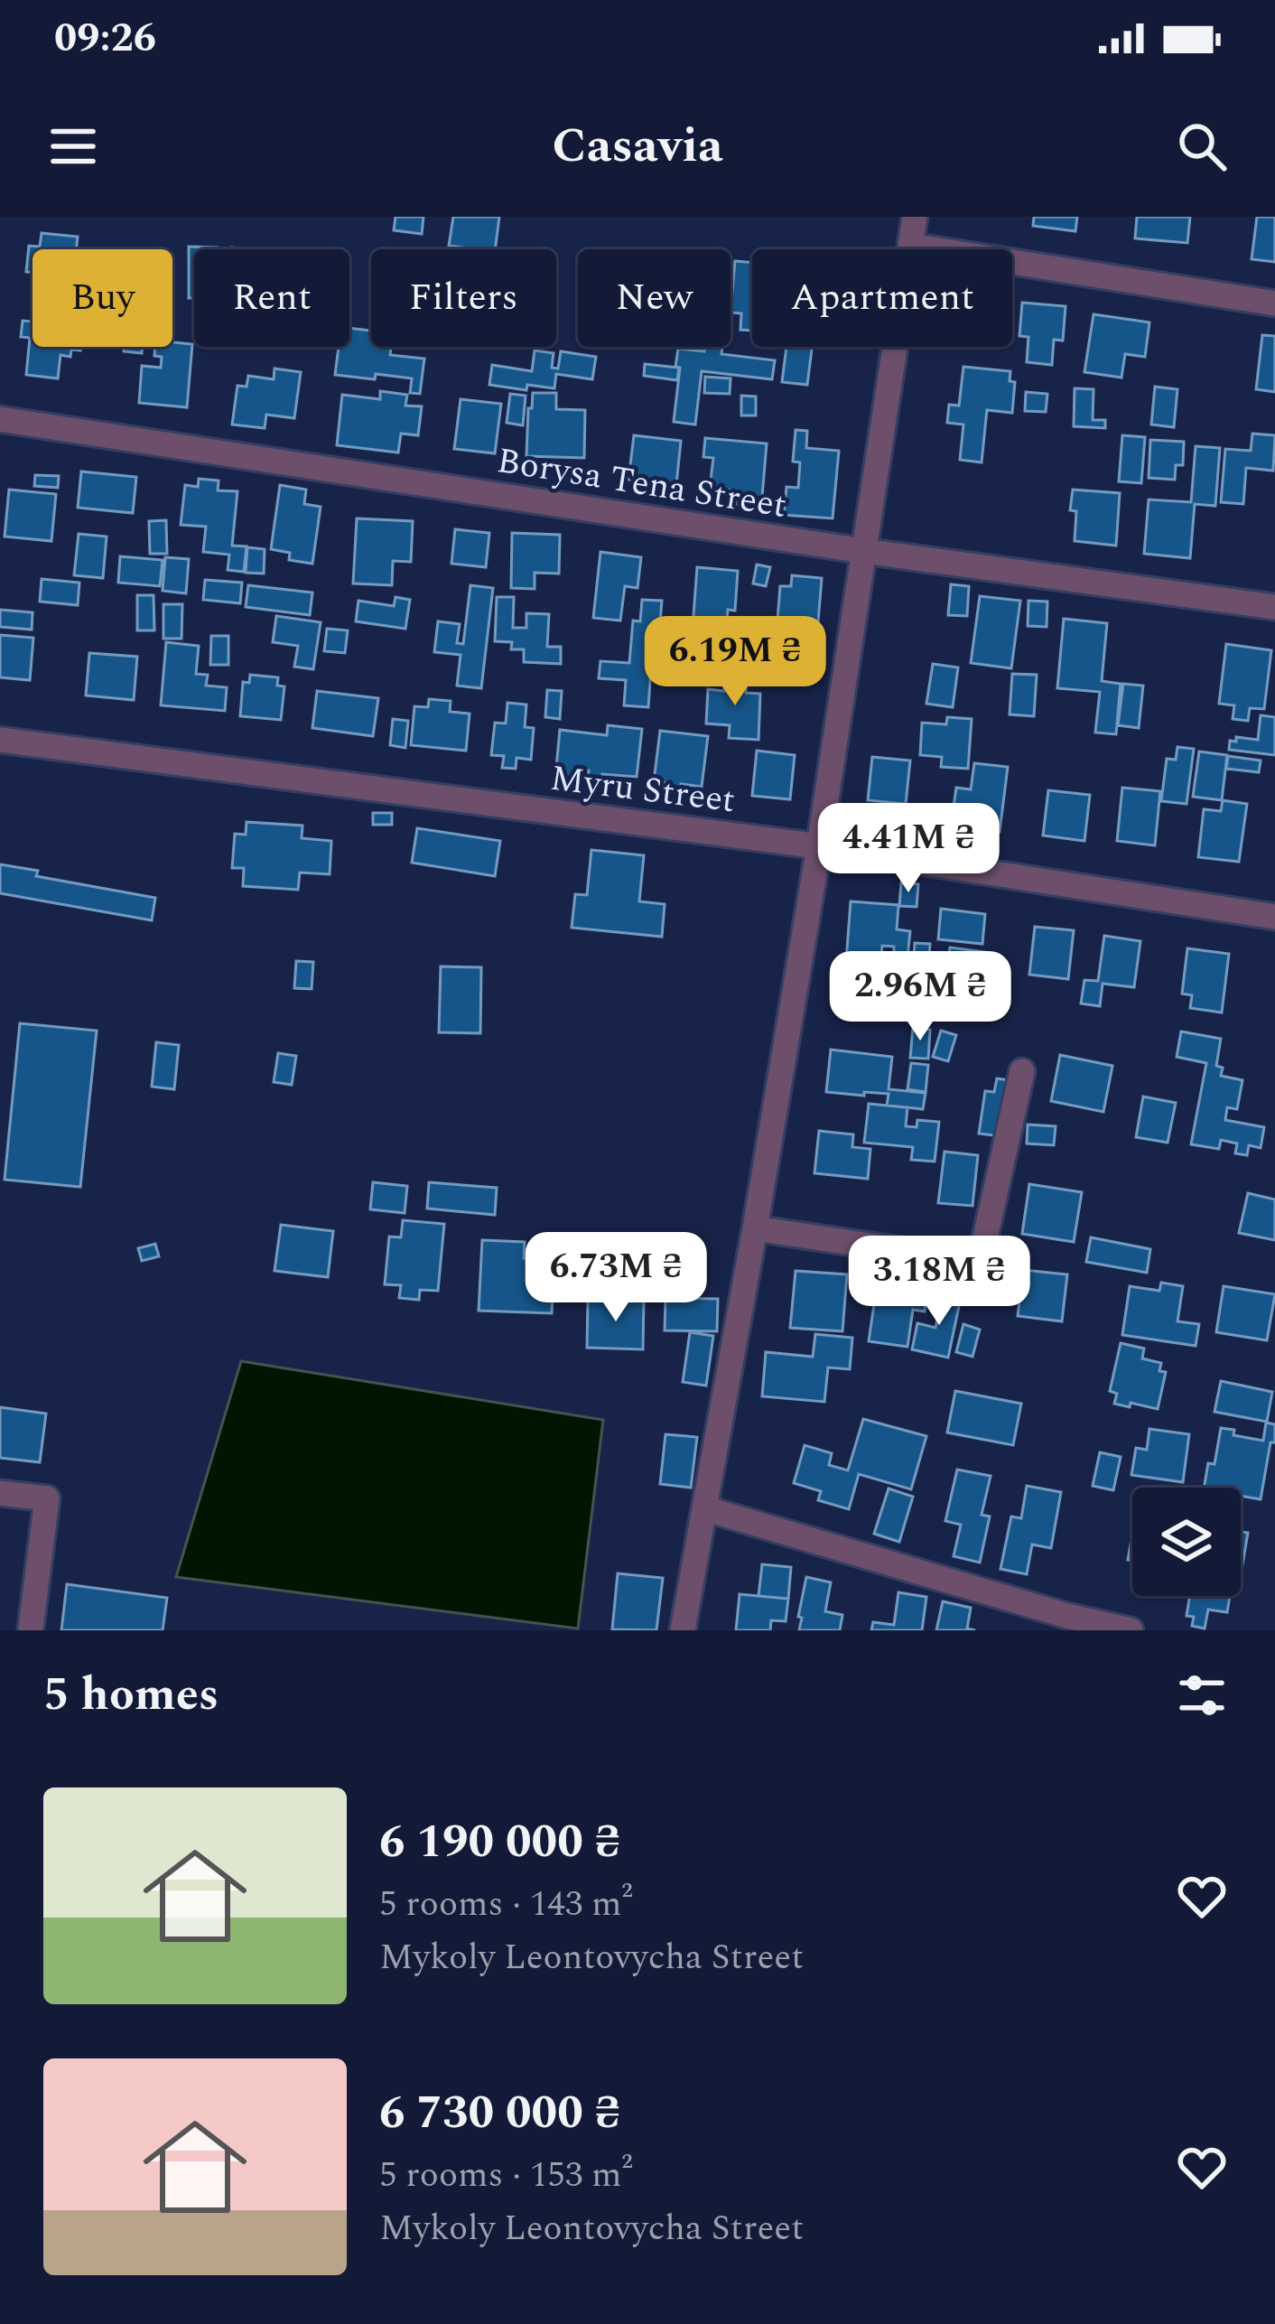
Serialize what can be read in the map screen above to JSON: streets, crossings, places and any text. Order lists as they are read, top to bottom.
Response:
{
  "streets": {
    "street": ["Borysa Tena Street", "Myru Street"]
  },
  "page": {
    "status": "09:26",
    "header": "Casavia",
    "chip": [
      "Buy",
      "Rent",
      "Filters",
      "New",
      "Apartment"
    ],
    "price": [
      "6.19M ₴",
      "4.41M ₴",
      "2.96M ₴",
      "6.73M ₴",
      "3.18M ₴"
    ],
    "heading": "5 homes",
    "list": [
      {
        "name": "6 190 000 ₴",
        "note": "5 rooms · 143 m² · Mykoly Leontovycha Street"
      },
      {
        "name": "6 730 000 ₴",
        "note": "5 rooms · 153 m² · Mykoly Leontovycha Street"
      }
    ]
  }
}
